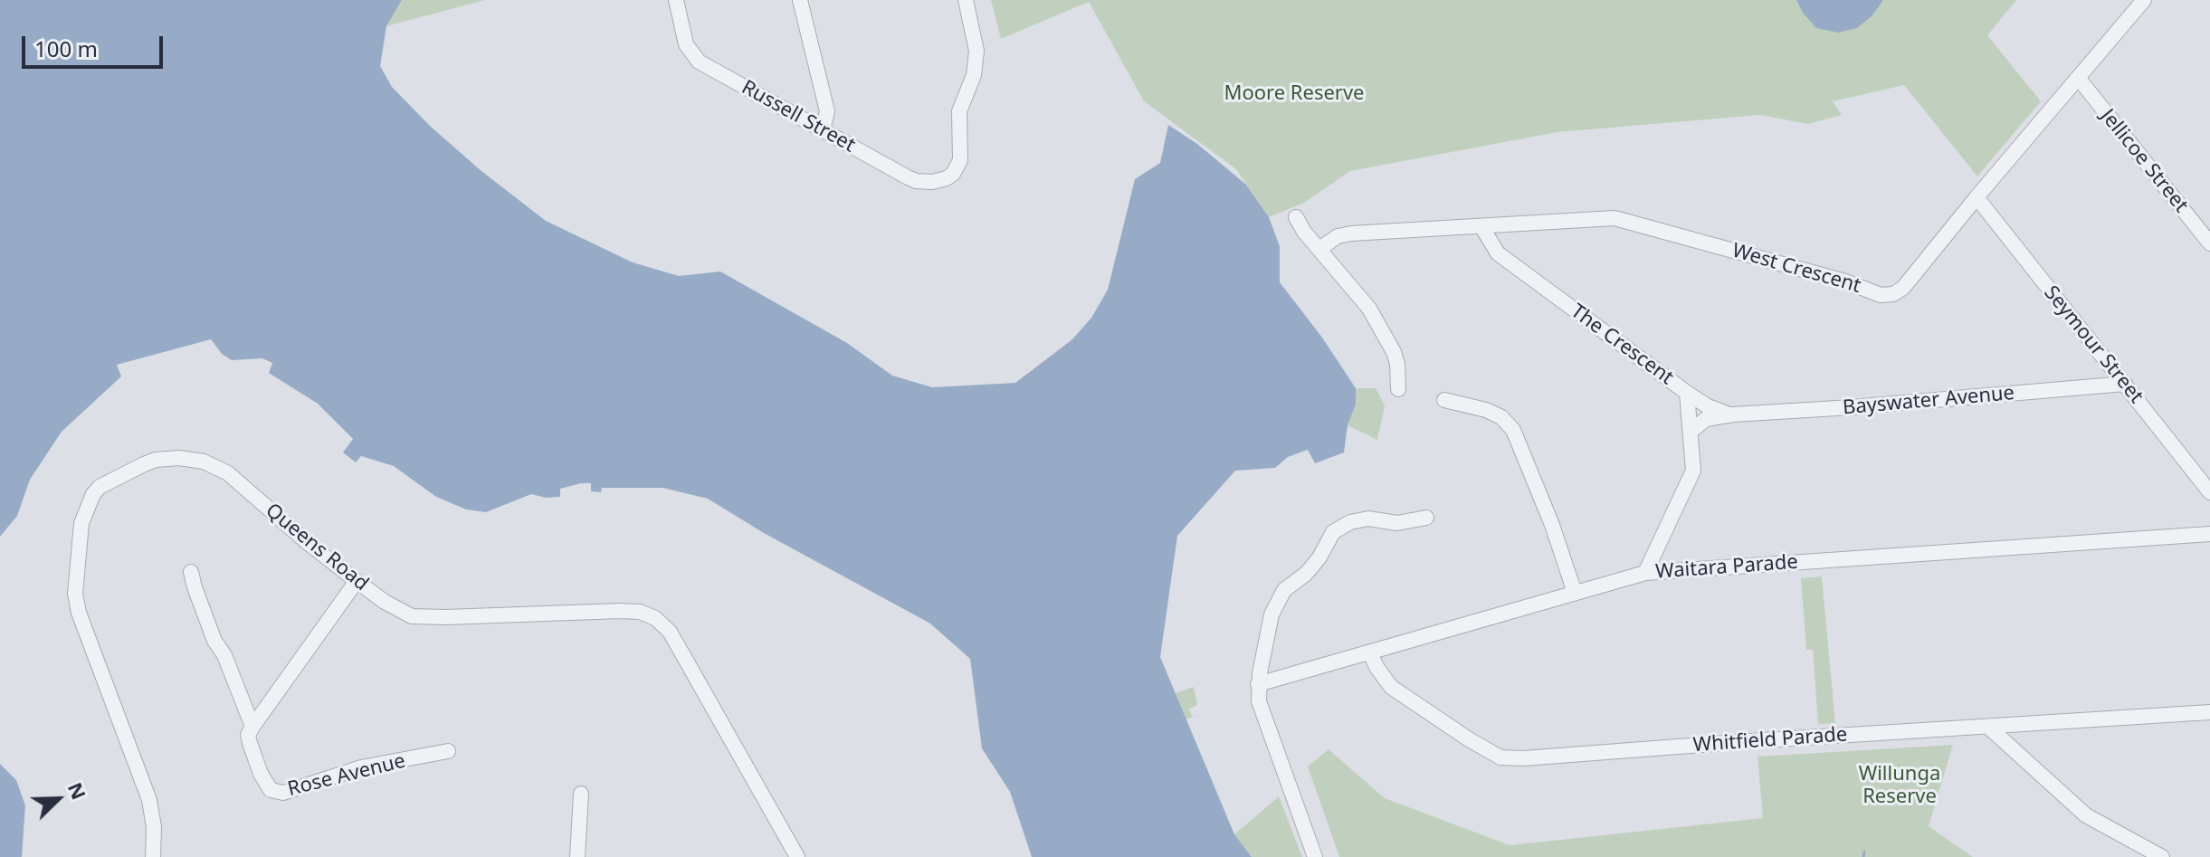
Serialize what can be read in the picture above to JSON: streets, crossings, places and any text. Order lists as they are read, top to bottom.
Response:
{
  "streets": {
    "street": [
      "Russell Street",
      "Jellicoe Street",
      "West Crescent",
      "The Crescent",
      "Seymour Street",
      "Bayswater Avenue",
      "Queens Road",
      "Waitara Parade",
      "Whitfield Parade",
      "Rose Avenue"
    ]
  },
  "crossings": [
    ["Jellicoe Street", "West Crescent"],
    ["West Crescent", "The Crescent"],
    ["West Crescent", "Seymour Street"],
    ["The Crescent", "Bayswater Avenue"],
    ["The Crescent", "Waitara Parade"],
    ["Seymour Street", "Bayswater Avenue"],
    ["Waitara Parade", "Whitfield Parade"]
  ],
  "parks": ["Moore Reserve", "Willunga Reserve"],
  "scale_bar": "100 m",
  "north": "top right"
}
